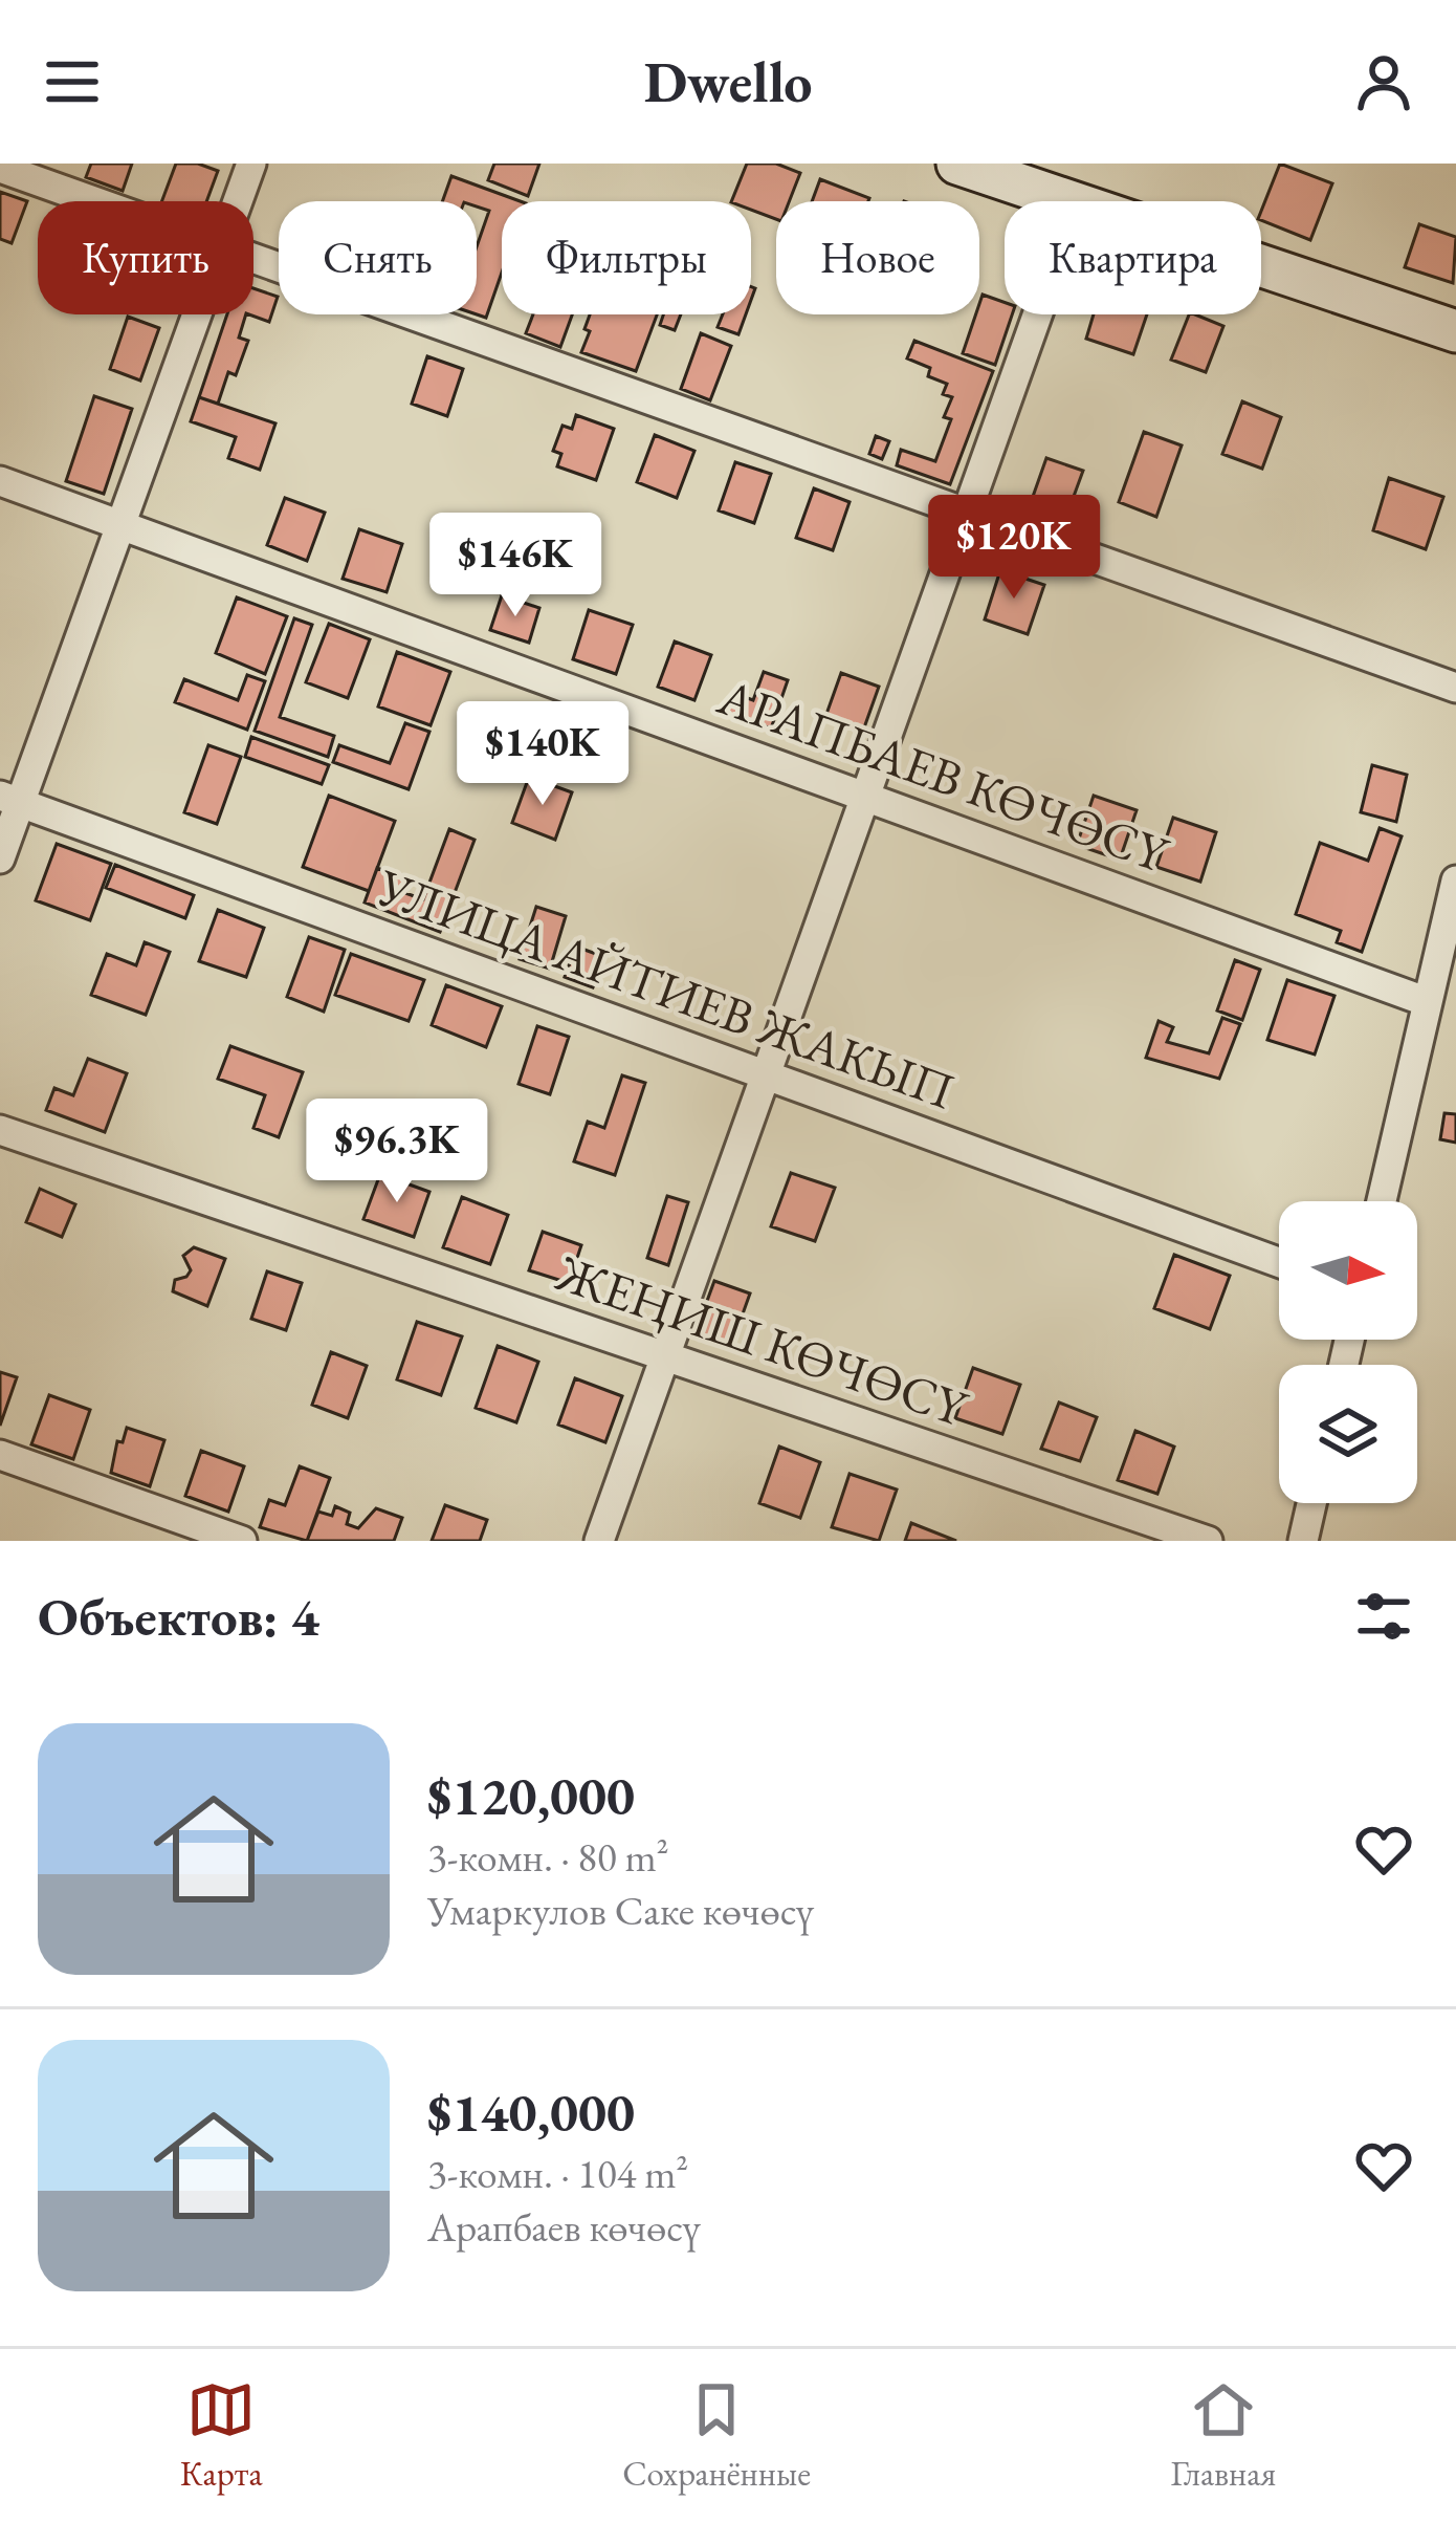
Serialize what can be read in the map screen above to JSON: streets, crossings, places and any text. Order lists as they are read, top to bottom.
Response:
{
  "streets": {
    "street": ["АРАПБАЕВ КӨЧӨСҮ", "УЛИЦА АЙТИЕВ ЖАКЫП", "ЖЕҢИШ КӨЧӨСҮ"]
  },
  "north": "right",
  "page": {
    "header": "Dwello",
    "chip": [
      "Купить",
      "Снять",
      "Фильтры",
      "Новое",
      "Квартира"
    ],
    "price": [
      "$120K",
      "$146K",
      "$140K",
      "$96.3K"
    ],
    "heading": "Объектов: 4",
    "list": [
      {
        "name": "$120,000",
        "note": "3-комн. · 80 m² · Умаркулов Саке көчөсү"
      },
      {
        "name": "$140,000",
        "note": "3-комн. · 104 m² · Арапбаев көчөсү"
      }
    ],
    "tabs": ["Карта", "Сохранённые", "Главная"]
  }
}
